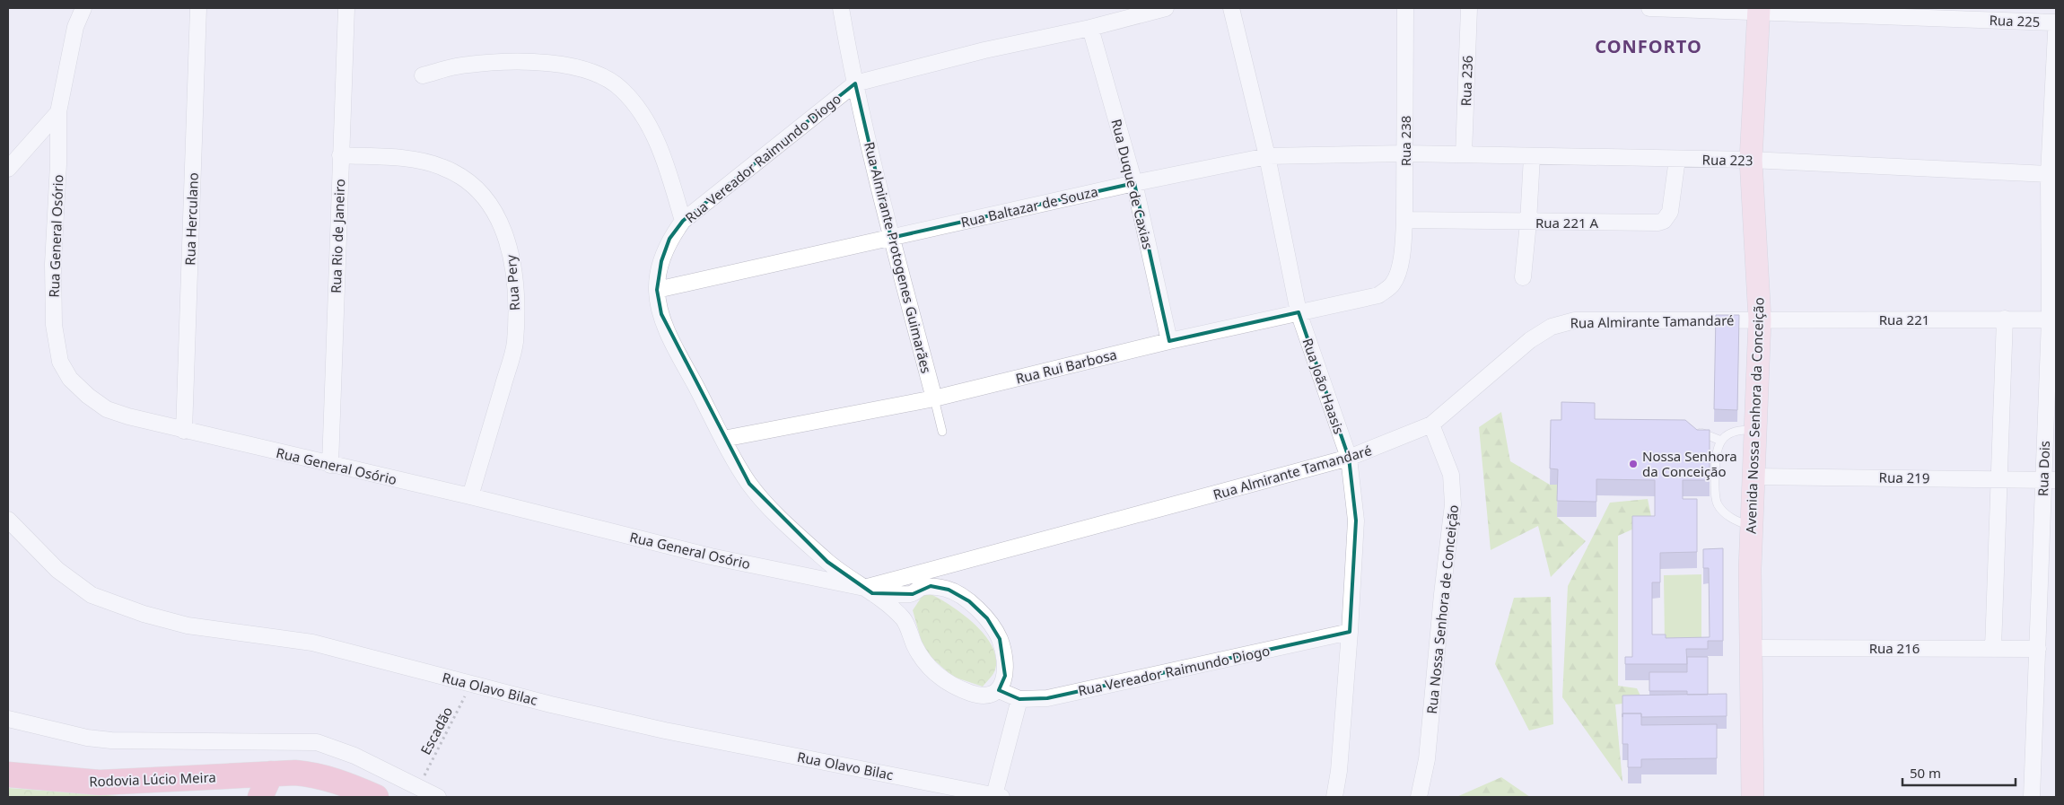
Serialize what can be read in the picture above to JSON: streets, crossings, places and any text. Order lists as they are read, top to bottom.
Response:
{
  "streets": {
    "main road": ["Rodovia Lúcio Meira"],
    "street": [
      "Rua 225",
      "Rua 236",
      "Rua 238",
      "Rua Vereador Raimundo Diogo",
      "Rua 223",
      "Rua Duque de Caxias",
      "Rua Baltazar de Souza",
      "Rua Herculano",
      "Rua 221 A",
      "Rua General Osório",
      "Rua Rio de Janeiro",
      "Rua Almirante Protogenes Guimarães",
      "Rua Pery",
      "Rua 221",
      "Rua Almirante Tamandaré",
      "Rua Rui Barbosa",
      "Rua João Haasis",
      "Avenida Nossa Senhora da Conceição",
      "Rua Dois",
      "Rua 219",
      "Rua Nossa Senhora de Conceição",
      "Rua 216",
      "Rua Olavo Bilac"
    ],
    "path": ["Escadão"]
  },
  "crossings": [
    ["Rua 225", "Avenida Nossa Senhora da Conceição"],
    ["Rua 236", "Rua 223"],
    ["Rua 238", "Rua 223"],
    ["Rua 238", "Rua Baltazar de Souza"],
    ["Rua 238", "Rua 221 A"],
    ["Rua 238", "Rua Rui Barbosa"],
    ["Rua Vereador Raimundo Diogo", "Rua Duque de Caxias"],
    ["Rua Vereador Raimundo Diogo", "Rua Baltazar de Souza"],
    ["Rua Vereador Raimundo Diogo", "Rua General Osório"],
    ["Rua Vereador Raimundo Diogo", "Rua Almirante Protogenes Guimarães"],
    ["Rua Vereador Raimundo Diogo", "Rua Rui Barbosa"],
    ["Rua Vereador Raimundo Diogo", "Rua João Haasis"],
    ["Rua 223", "Rua Baltazar de Souza"],
    ["Rua 223", "Rua 221 A"],
    ["Rua 223", "Avenida Nossa Senhora da Conceição"],
    ["Rua 223", "Rua Dois"],
    ["Rua Duque de Caxias", "Rua Baltazar de Souza"],
    ["Rua Duque de Caxias", "Rua Rui Barbosa"],
    ["Rua Baltazar de Souza", "Rua Almirante Protogenes Guimarães"],
    ["Rua Baltazar de Souza", "Rua João Haasis"],
    ["Rua Herculano", "Rua General Osório"],
    ["Rua General Osório", "Rua Rio de Janeiro"],
    ["Rua General Osório", "Rua Pery"],
    ["Rua General Osório", "Rua Almirante Tamandaré"],
    ["Rua Rio de Janeiro", "Rua Pery"],
    ["Rua Almirante Protogenes Guimarães", "Rua Rui Barbosa"],
    ["Rua 221", "Rua Almirante Tamandaré"],
    ["Rua 221", "Avenida Nossa Senhora da Conceição"],
    ["Rua 221", "Rua Dois"],
    ["Rua Almirante Tamandaré", "Rua João Haasis"],
    ["Rua Almirante Tamandaré", "Avenida Nossa Senhora da Conceição"],
    ["Rua Almirante Tamandaré", "Rua Nossa Senhora de Conceição"],
    ["Rua Rui Barbosa", "Rua João Haasis"],
    ["Avenida Nossa Senhora da Conceição", "Rua 219"],
    ["Avenida Nossa Senhora da Conceição", "Rua 216"],
    ["Rua Dois", "Rua 219"],
    ["Rua Dois", "Rua 216"],
    ["Rua Olavo Bilac", "Escadão"]
  ],
  "districts": ["CONFORTO"],
  "places": ["Nossa Senhora da Conceição"],
  "scale_bar": "50 m"
}
